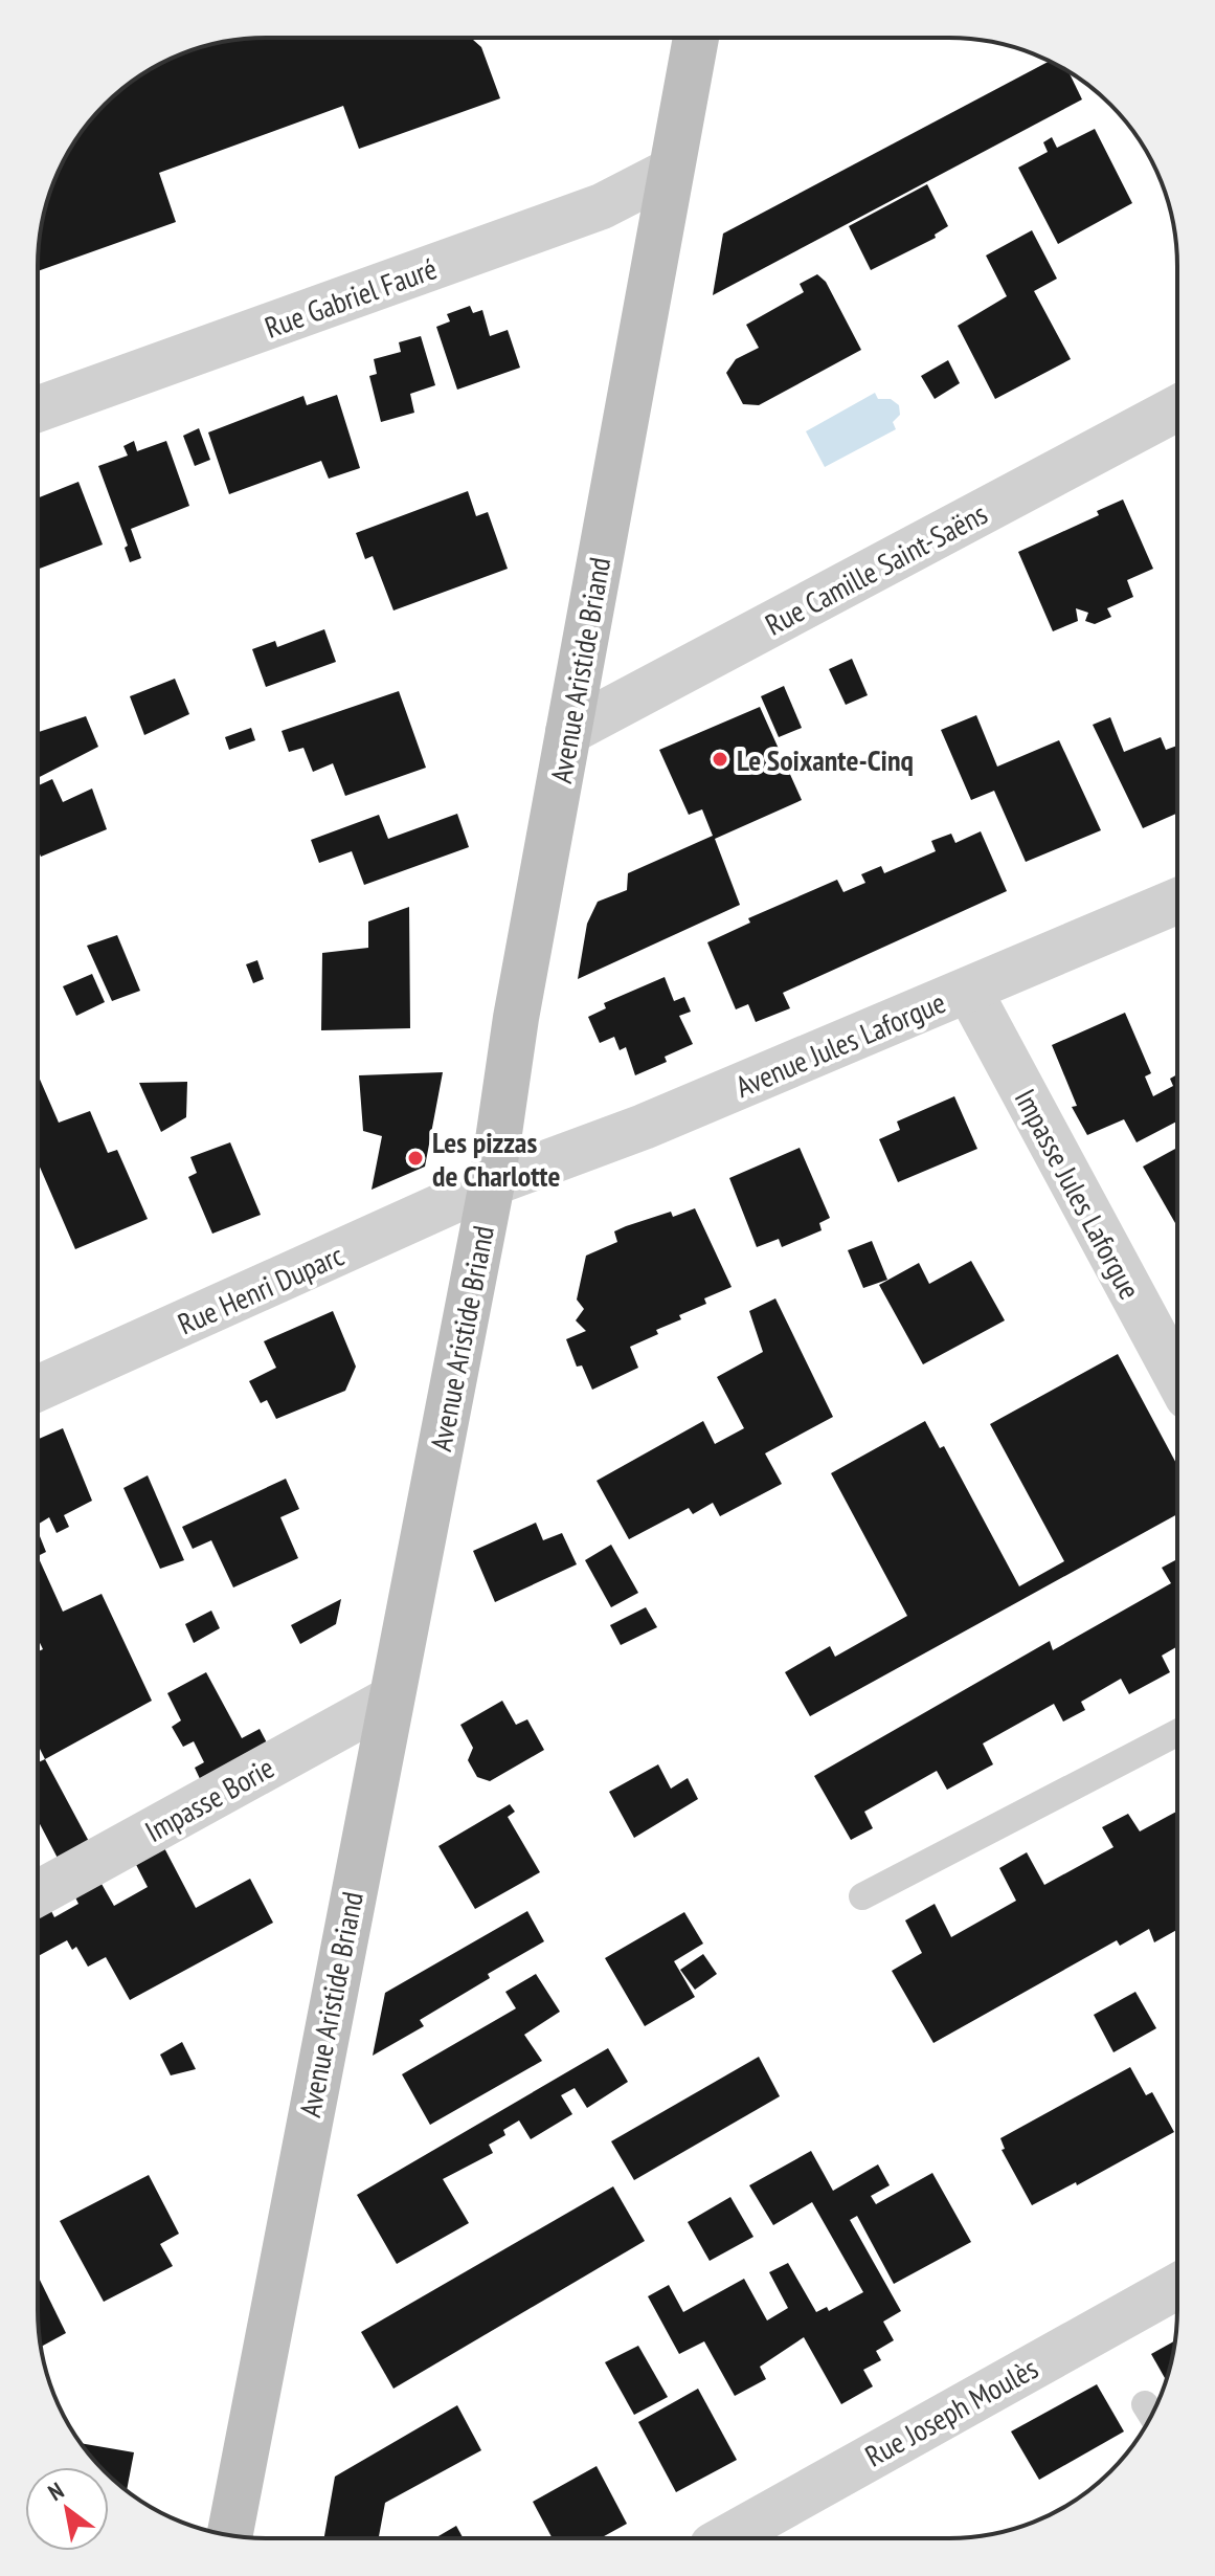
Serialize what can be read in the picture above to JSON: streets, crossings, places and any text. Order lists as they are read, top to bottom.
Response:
{
  "streets": {
    "main road": ["Avenue Aristide Briand"],
    "street": [
      "Rue Gabriel Fauré",
      "Rue Camille Saint-Saëns",
      "Avenue Jules Laforgue",
      "Impasse Jules Laforgue",
      "Rue Henri Duparc",
      "Impasse Borie",
      "Rue Joseph Moulès"
    ]
  },
  "crossings": [
    ["Rue Gabriel Fauré", "Avenue Aristide Briand"],
    ["Rue Camille Saint-Saëns", "Avenue Aristide Briand"],
    ["Avenue Aristide Briand", "Avenue Jules Laforgue"],
    ["Avenue Aristide Briand", "Rue Henri Duparc"],
    ["Avenue Aristide Briand", "Impasse Borie"],
    ["Avenue Jules Laforgue", "Impasse Jules Laforgue"],
    ["Avenue Jules Laforgue", "Rue Henri Duparc"]
  ],
  "places": ["Le Soixante-Cinq", "Les pizzas de Charlotte"],
  "north": "top left"
}
